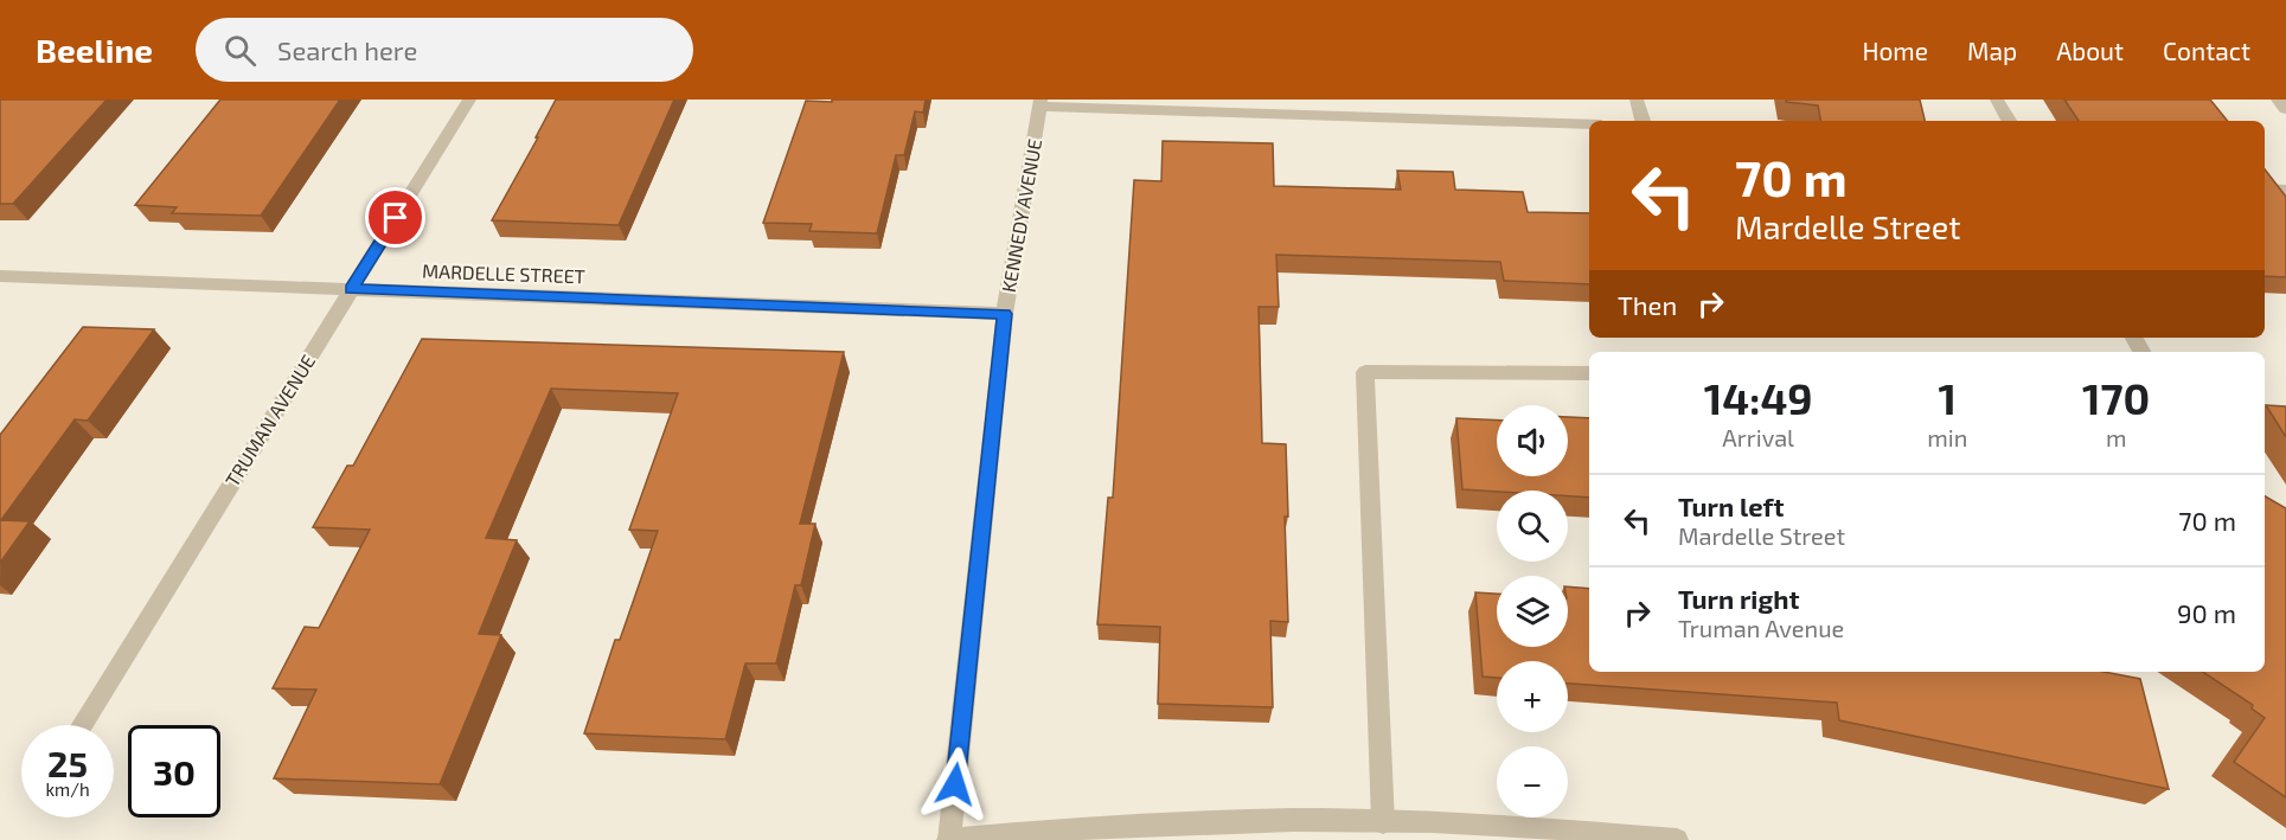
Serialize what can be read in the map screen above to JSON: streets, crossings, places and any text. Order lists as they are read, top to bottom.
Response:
{
  "streets": {
    "street": ["KENNEDY AVENUE", "MARDELLE STREET", "TRUMAN AVENUE"]
  },
  "crossings": [
    ["KENNEDY AVENUE", "MARDELLE STREET"],
    ["MARDELLE STREET", "TRUMAN AVENUE"]
  ],
  "page": {
    "header": "Beeline",
    "search": "Search here",
    "nav": [
      "Home",
      "Map",
      "About",
      "Contact"
    ],
    "turn": ["70 m", "Mardelle Street"],
    "then": "Then",
    "eta": [
      "14:49",
      "Arrival",
      "1",
      "min",
      "170",
      "m"
    ],
    "map_buttons": ["+", "−"],
    "list": [
      {
        "name": "Turn left",
        "note": "Mardelle Street",
        "value": "70 m"
      },
      {
        "name": "Turn right",
        "note": "Truman Avenue",
        "value": "90 m"
      }
    ],
    "speed": "25 km/h",
    "limit": "30"
  }
}
